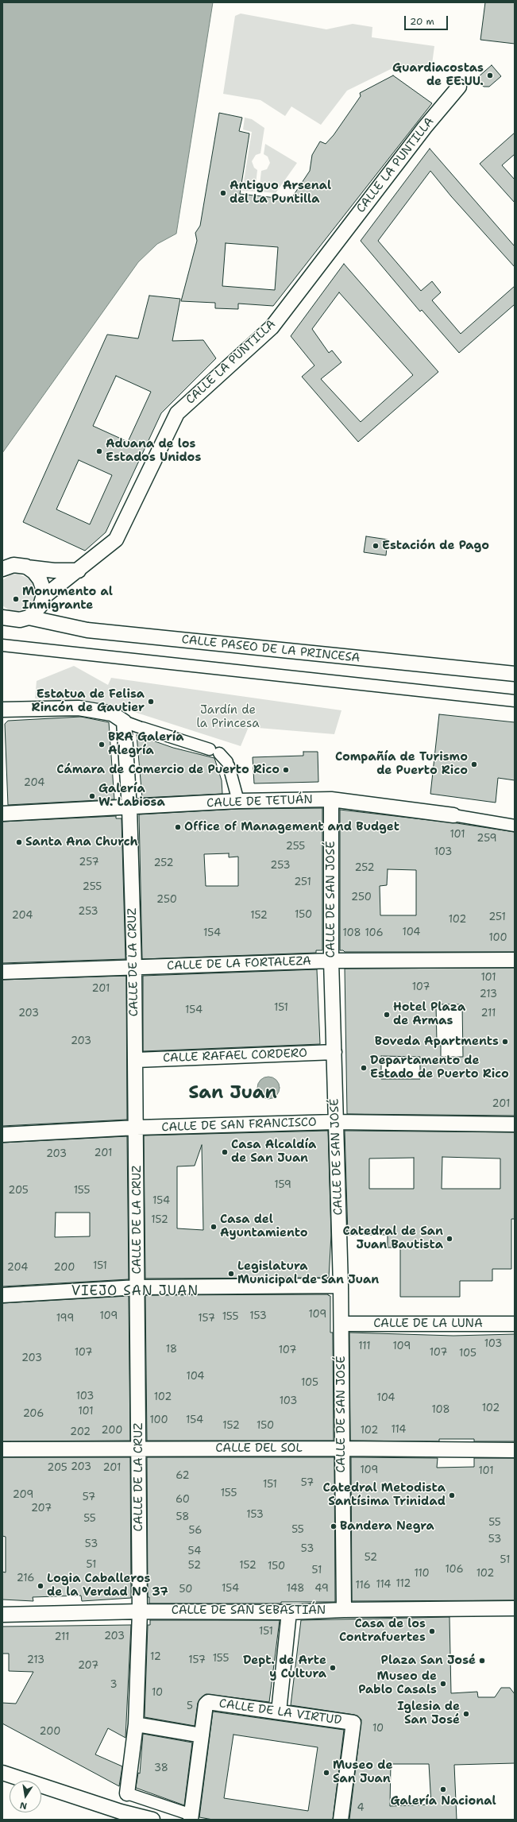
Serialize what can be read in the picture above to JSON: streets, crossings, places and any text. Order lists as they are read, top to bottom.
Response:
{
  "streets": {
    "street": [
      "CALLE LA PUNTILLA",
      "CALLE PASEO DE LA PRINCESA",
      "CALLE DE TETUÁN",
      "CALLE DE SAN JOSÉ",
      "CALLE DE LA CRUZ",
      "CALLE DE LA FORTALEZA",
      "CALLE RAFAEL CORDERO",
      "CALLE DE SAN FRANCISCO",
      "CALLE DE LA LUNA",
      "CALLE DEL SOL",
      "CALLE DE SAN SEBASTIÁN",
      "CALLE DE LA VIRTUD"
    ]
  },
  "crossings": [
    ["CALLE DE TETUÁN", "CALLE DE SAN JOSÉ"],
    ["CALLE DE TETUÁN", "CALLE DE LA CRUZ"],
    ["CALLE DE SAN JOSÉ", "CALLE DE LA FORTALEZA"],
    ["CALLE DE SAN JOSÉ", "CALLE RAFAEL CORDERO"],
    ["CALLE DE SAN JOSÉ", "CALLE DE SAN FRANCISCO"],
    ["CALLE DE SAN JOSÉ", "CALLE DE LA LUNA"],
    ["CALLE DE SAN JOSÉ", "CALLE DEL SOL"],
    ["CALLE DE SAN JOSÉ", "CALLE DE SAN SEBASTIÁN"],
    ["CALLE DE LA CRUZ", "CALLE DE LA FORTALEZA"],
    ["CALLE DE LA CRUZ", "CALLE RAFAEL CORDERO"],
    ["CALLE DE LA CRUZ", "CALLE DE SAN FRANCISCO"],
    ["CALLE DE LA CRUZ", "CALLE DEL SOL"],
    ["CALLE DE LA CRUZ", "CALLE DE SAN SEBASTIÁN"]
  ],
  "districts": ["San Juan", "VIEJO SAN JUAN"],
  "parks": ["Jardín de la Princesa"],
  "places": [
    "Guardiacostas de EE.UU.",
    "Antiguo Arsenal del La Puntilla",
    "Aduana de los Estados Unidos",
    "Estación de Pago",
    "Monumento al Inmigrante",
    "Estatua de Felisa Rincón de Gautier",
    "BRA Galería Alegría",
    "Compañía de Turismo de Puerto Rico",
    "Cámara de Comercio de Puerto Rico",
    "Galería W. Labiosa",
    "Office of Management and Budget",
    "Santa Ana Church",
    "Hotel Plaza de Armas",
    "Boveda Apartments",
    "Departamento de Estado de Puerto Rico",
    "Casa Alcaldía de San Juan",
    "Casa del Ayuntamiento",
    "Catedral de San Juan Bautista",
    "Legislatura Municipal de San Juan",
    "Catedral Metodista Santísima Trinidad",
    "Bandera Negra",
    "Logia Caballeros de la Verdad Nº 37",
    "Casa de los Contrafuertes",
    "Plaza San José",
    "Dept. de Arte y Cultura",
    "Museo de Pablo Casals",
    "Iglesia de San José",
    "Museo de San Juan",
    "Galería Nacional"
  ],
  "house_numbers": [
    "204",
    "101",
    "259",
    "255",
    "103",
    "257",
    "252",
    "253",
    "252",
    "251",
    "255",
    "250",
    "250",
    "253",
    "150",
    "204",
    "152",
    "251",
    "102",
    "104",
    "154",
    "108",
    "106",
    "100",
    "101",
    "107",
    "201",
    "213",
    "151",
    "154",
    "203",
    "211",
    "203",
    "201",
    "201",
    "203",
    "159",
    "205",
    "155",
    "154",
    "152",
    "151",
    "204",
    "200",
    "109",
    "109",
    "153",
    "155",
    "199",
    "157",
    "103",
    "111",
    "109",
    "18",
    "107",
    "107",
    "107",
    "105",
    "203",
    "104",
    "105",
    "103",
    "102",
    "104",
    "103",
    "102",
    "108",
    "101",
    "206",
    "100",
    "154",
    "152",
    "150",
    "114",
    "200",
    "102",
    "202",
    "203",
    "205",
    "201",
    "109",
    "101",
    "62",
    "57",
    "151",
    "155",
    "209",
    "57",
    "60",
    "207",
    "153",
    "58",
    "55",
    "55",
    "55",
    "56",
    "53",
    "53",
    "53",
    "54",
    "52",
    "51",
    "51",
    "52",
    "152",
    "150",
    "106",
    "51",
    "110",
    "102",
    "216",
    "112",
    "114",
    "116",
    "154",
    "148",
    "49",
    "50",
    "151",
    "203",
    "211",
    "12",
    "155",
    "213",
    "157",
    "207",
    "3",
    "10",
    "5",
    "10",
    "200",
    "38",
    "4"
  ],
  "scale_bar": "20 m",
  "north": "bottom"
}
